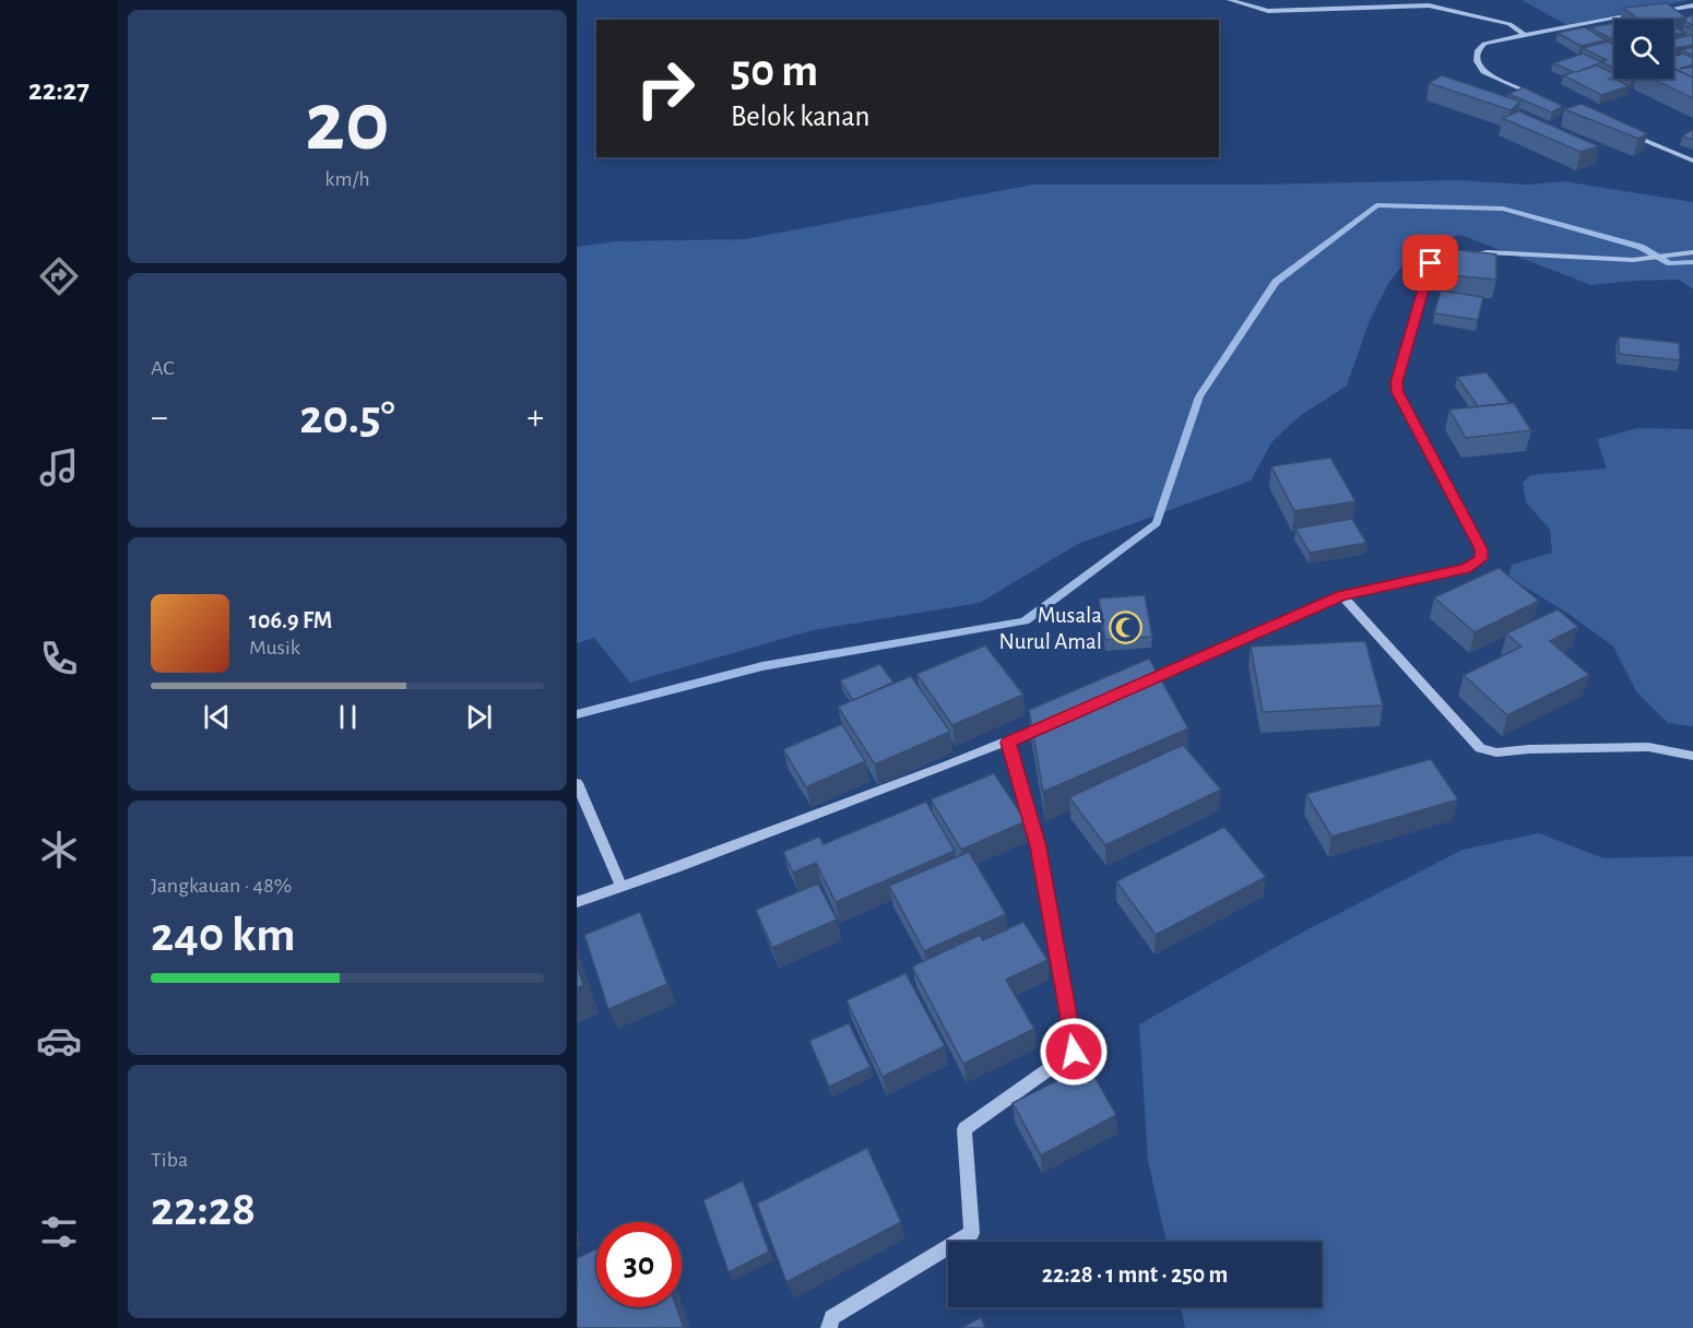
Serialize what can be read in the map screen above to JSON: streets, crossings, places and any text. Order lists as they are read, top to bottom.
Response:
{
  "places": {
    "mosque": ["Musala Nurul Amal"]
  },
  "page": {
    "tabs": "22:27",
    "tile": [
      ["20", "km/h"],
      "AC",
      ["Jangkauan · 48%", "240 km"],
      ["Tiba", "22:28"]
    ],
    "turn": ["50 m", "Belok kanan"],
    "heat": ["−", "20.5°", "+"],
    "song": ["106.9 FM", "Musik"],
    "limit": "30",
    "trip": "22:28 · 1 mnt · 250 m"
  }
}
